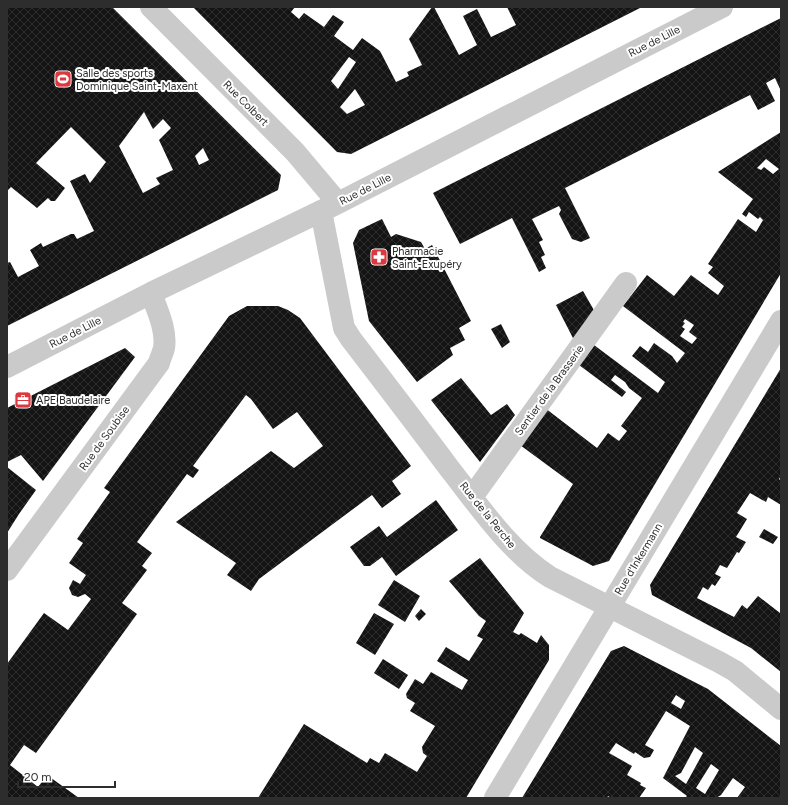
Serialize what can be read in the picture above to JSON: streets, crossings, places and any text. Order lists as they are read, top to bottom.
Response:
{
  "streets": {
    "street": [
      "Rue de Lille",
      "Rue Colbert",
      "Sentier de la Brasserie",
      "Rue de Soubise",
      "Rue de la Perche",
      "Rue d'Inkermann"
    ]
  },
  "crossings": [
    ["Rue de Lille", "Rue Colbert"],
    ["Rue de Lille", "Rue de Soubise"],
    ["Rue de Lille", "Rue de la Perche"],
    ["Rue Colbert", "Rue de la Perche"],
    ["Sentier de la Brasserie", "Rue de la Perche"],
    ["Rue de la Perche", "Rue d'Inkermann"]
  ],
  "places": {
    "sports": ["Salle des sports Dominique Saint-Maxent"],
    "pharmacy": ["Pharmacie Saint-Exupéry"],
    "office": ["APE Baudelaire"]
  },
  "scale_bar": "20 m"
}
